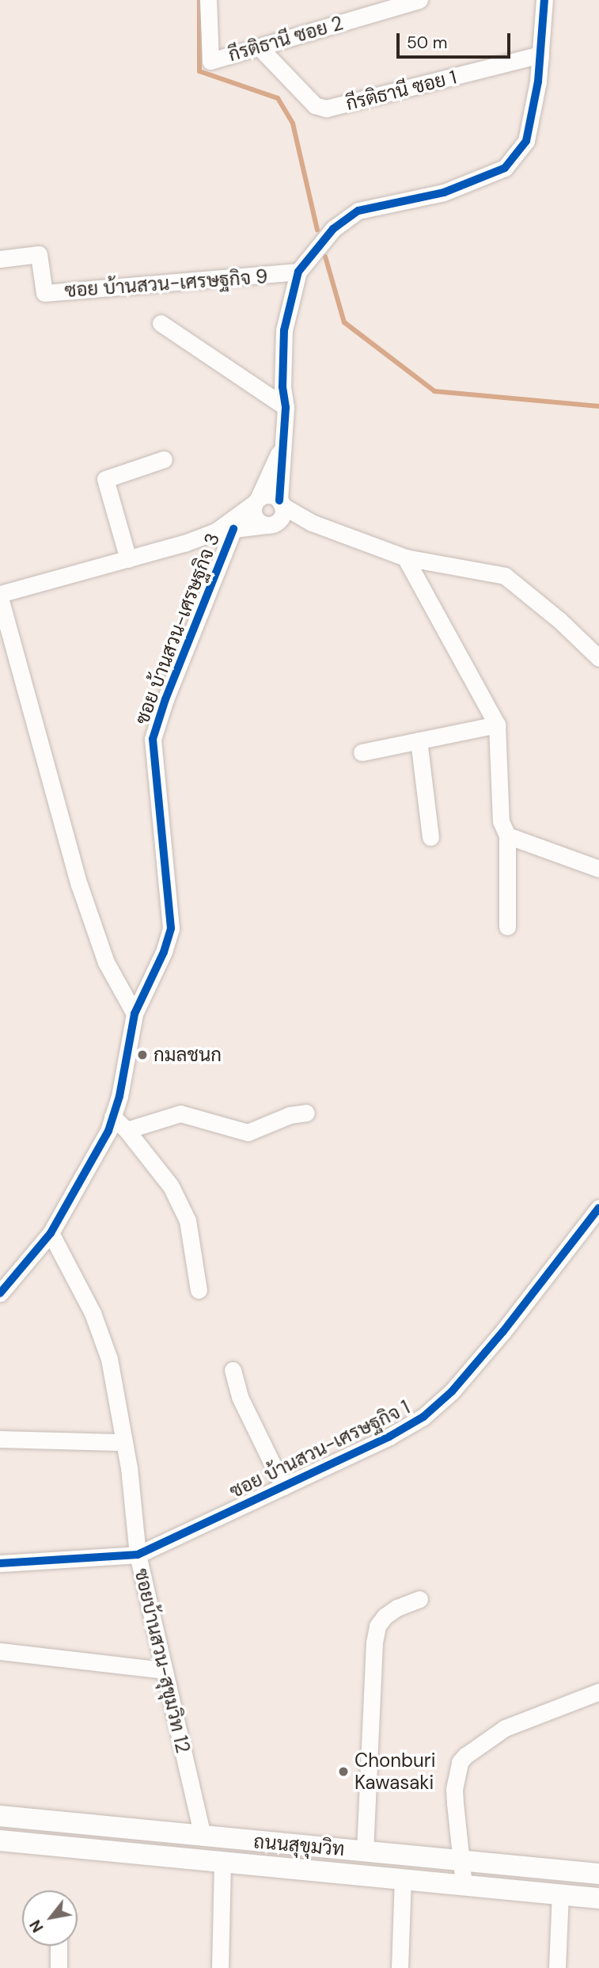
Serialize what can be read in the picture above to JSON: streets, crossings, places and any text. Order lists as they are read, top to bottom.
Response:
{
  "streets": {
    "main road": ["ถนนสุขุมวิท"],
    "street": [
      "กีรติธานี ซอย 2",
      "กีรติธานี ซอย 1",
      "ซอย บ้านสวน-เศรษฐกิจ 9",
      "ซอย บ้านสวน-เศรษฐกิจ 3",
      "ซอย บ้านสวน-เศรษฐกิจ 1",
      "ซอยบ้านสวน-สุขุมวิท 12"
    ]
  },
  "crossings": [
    ["กีรติธานี ซอย 2", "กีรติธานี ซอย 1"],
    ["ซอย บ้านสวน-เศรษฐกิจ 3", "ซอยบ้านสวน-สุขุมวิท 12"],
    ["ซอย บ้านสวน-เศรษฐกิจ 1", "ซอยบ้านสวน-สุขุมวิท 12"],
    ["ซอยบ้านสวน-สุขุมวิท 12", "ถนนสุขุมวิท"]
  ],
  "places": ["กมลชนก", "Chonburi Kawasaki"],
  "scale_bar": "50 m",
  "north": "bottom left"
}
